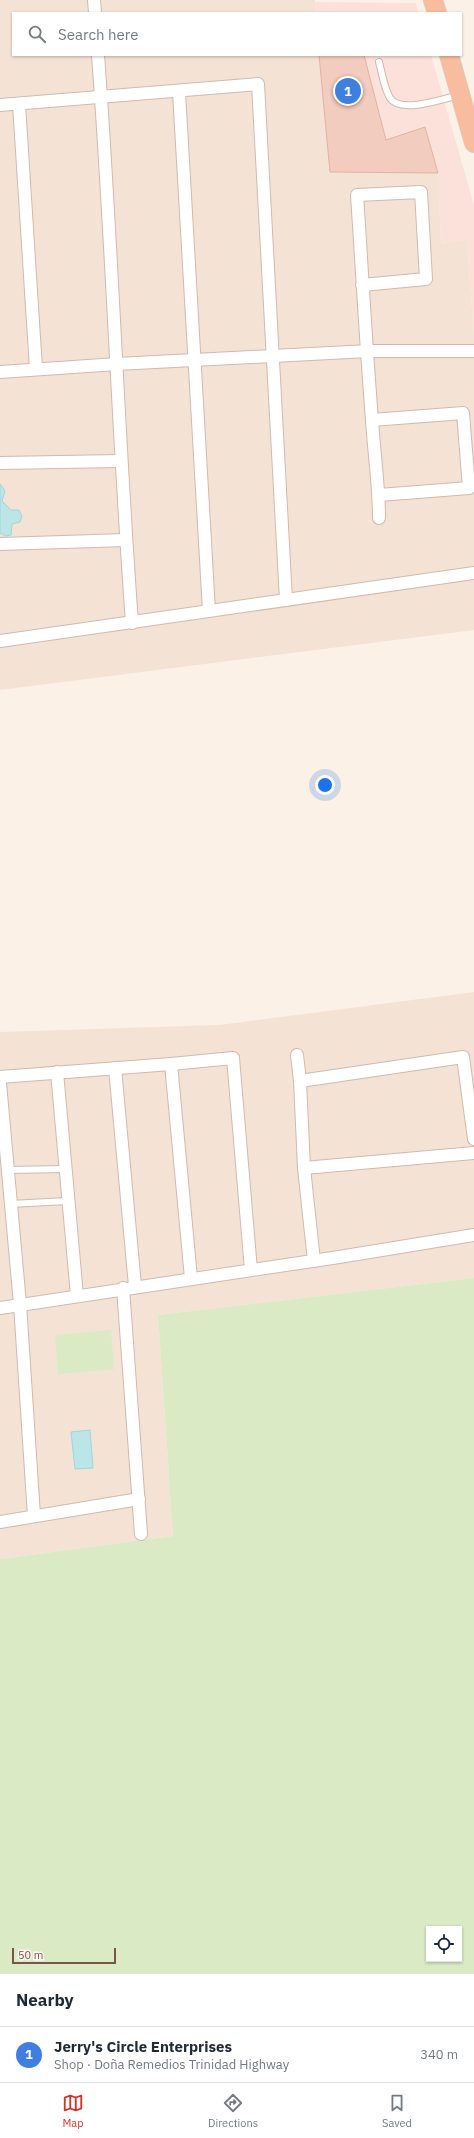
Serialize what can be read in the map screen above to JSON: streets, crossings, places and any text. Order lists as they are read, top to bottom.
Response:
{
  "scale_bar": "50 m",
  "page": {
    "search": "Search here",
    "pins": "1",
    "scale": "50 m",
    "heading": "Nearby",
    "list": [
      {
        "mark": "1",
        "name": "Jerry's Circle Enterprises",
        "note": "Shop · Doña Remedios Trinidad Highway",
        "value": "340 m"
      }
    ],
    "nav": ["Map", "Directions", "Saved"]
  }
}
